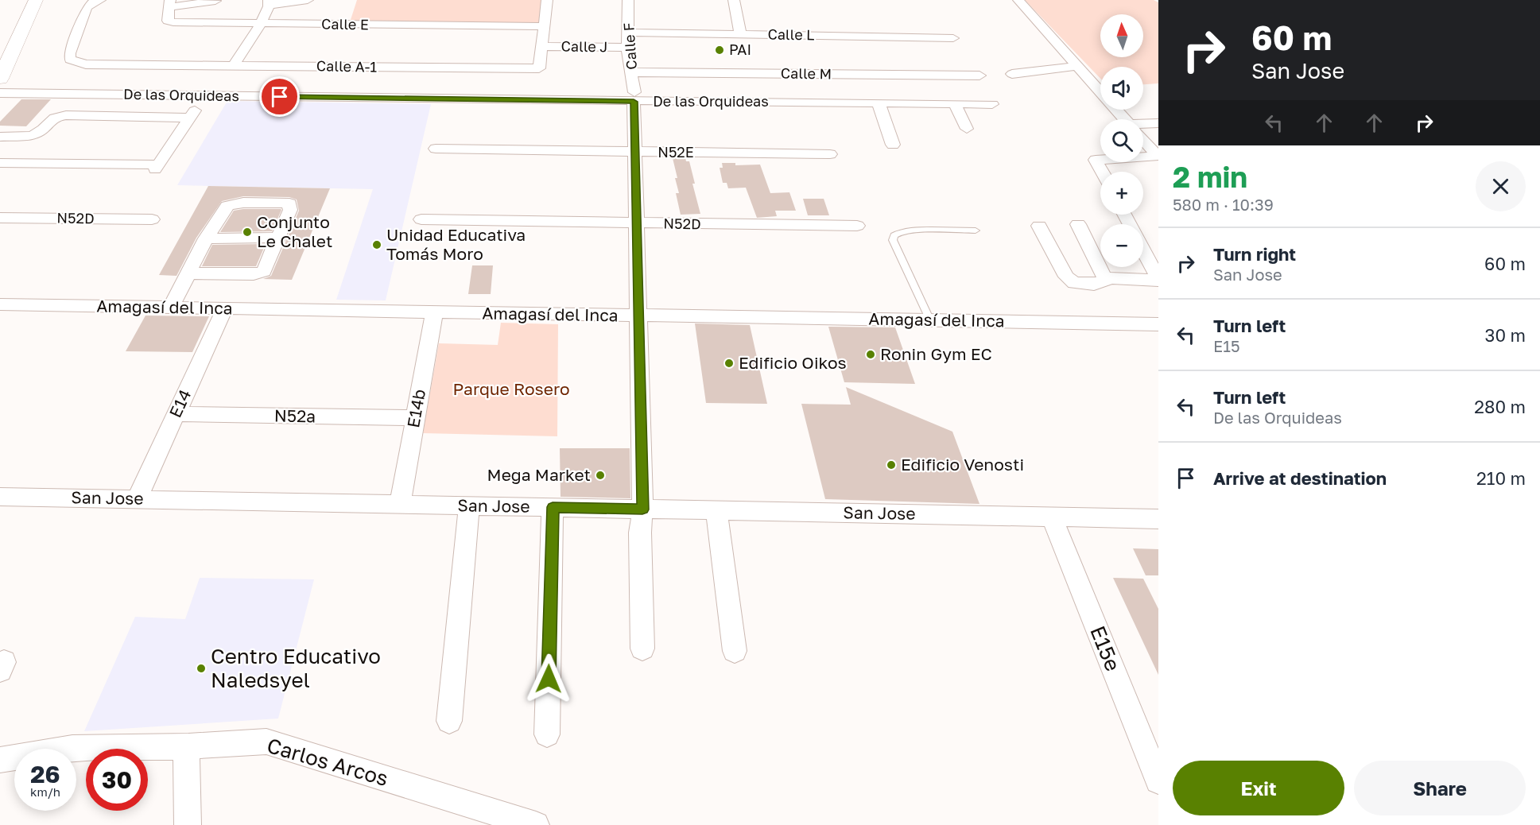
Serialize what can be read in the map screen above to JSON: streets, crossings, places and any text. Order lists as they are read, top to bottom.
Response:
{
  "streets": {
    "street": [
      "Calle E",
      "Calle L",
      "Calle F",
      "Calle J",
      "Calle A-1",
      "Calle M",
      "De las Orquideas",
      "N52E",
      "N52D",
      "Amagasí del Inca",
      "E14",
      "E14b",
      "N52a",
      "San Jose",
      "E15e",
      "Carlos Arcos"
    ]
  },
  "crossings": [
    ["Calle L", "Calle F"],
    ["Calle F", "Calle J"],
    ["Calle F", "Calle M"],
    ["Calle F", "De las Orquideas"],
    ["Calle F", "N52E"],
    ["Calle F", "N52D"],
    ["Calle F", "Amagasí del Inca"],
    ["Calle F", "San Jose"],
    ["Calle J", "Calle A-1"],
    ["Amagasí del Inca", "E14"],
    ["Amagasí del Inca", "E14b"],
    ["E14", "N52a"],
    ["E14", "San Jose"],
    ["E14b", "N52a"],
    ["E14b", "San Jose"],
    ["San Jose", "E15e"]
  ],
  "parks": ["Parque Rosero"],
  "places": [
    "PAI",
    "Conjunto Le Chalet",
    "Unidad Educativa Tomás Moro",
    "Ronin Gym EC",
    "Edificio Oikos",
    "Edificio Venosti",
    "Mega Market",
    "Centro Educativo Naledsyel"
  ],
  "north": "top",
  "page": {
    "turn": ["60 m", "San Jose"],
    "map_buttons": ["+", "−"],
    "heading": ["2 min", "580 m · 10:39"],
    "list": [
      {
        "name": "Turn right",
        "note": "San Jose",
        "value": "60 m"
      },
      {
        "name": "Turn left",
        "note": "E15",
        "value": "30 m"
      },
      {
        "name": "Turn left",
        "note": "De las Orquideas",
        "value": "280 m"
      },
      {
        "name": "Arrive at destination",
        "value": "210 m"
      }
    ],
    "speed": "26 km/h",
    "limit": "30",
    "buttons": ["Exit", "Share"]
  }
}
